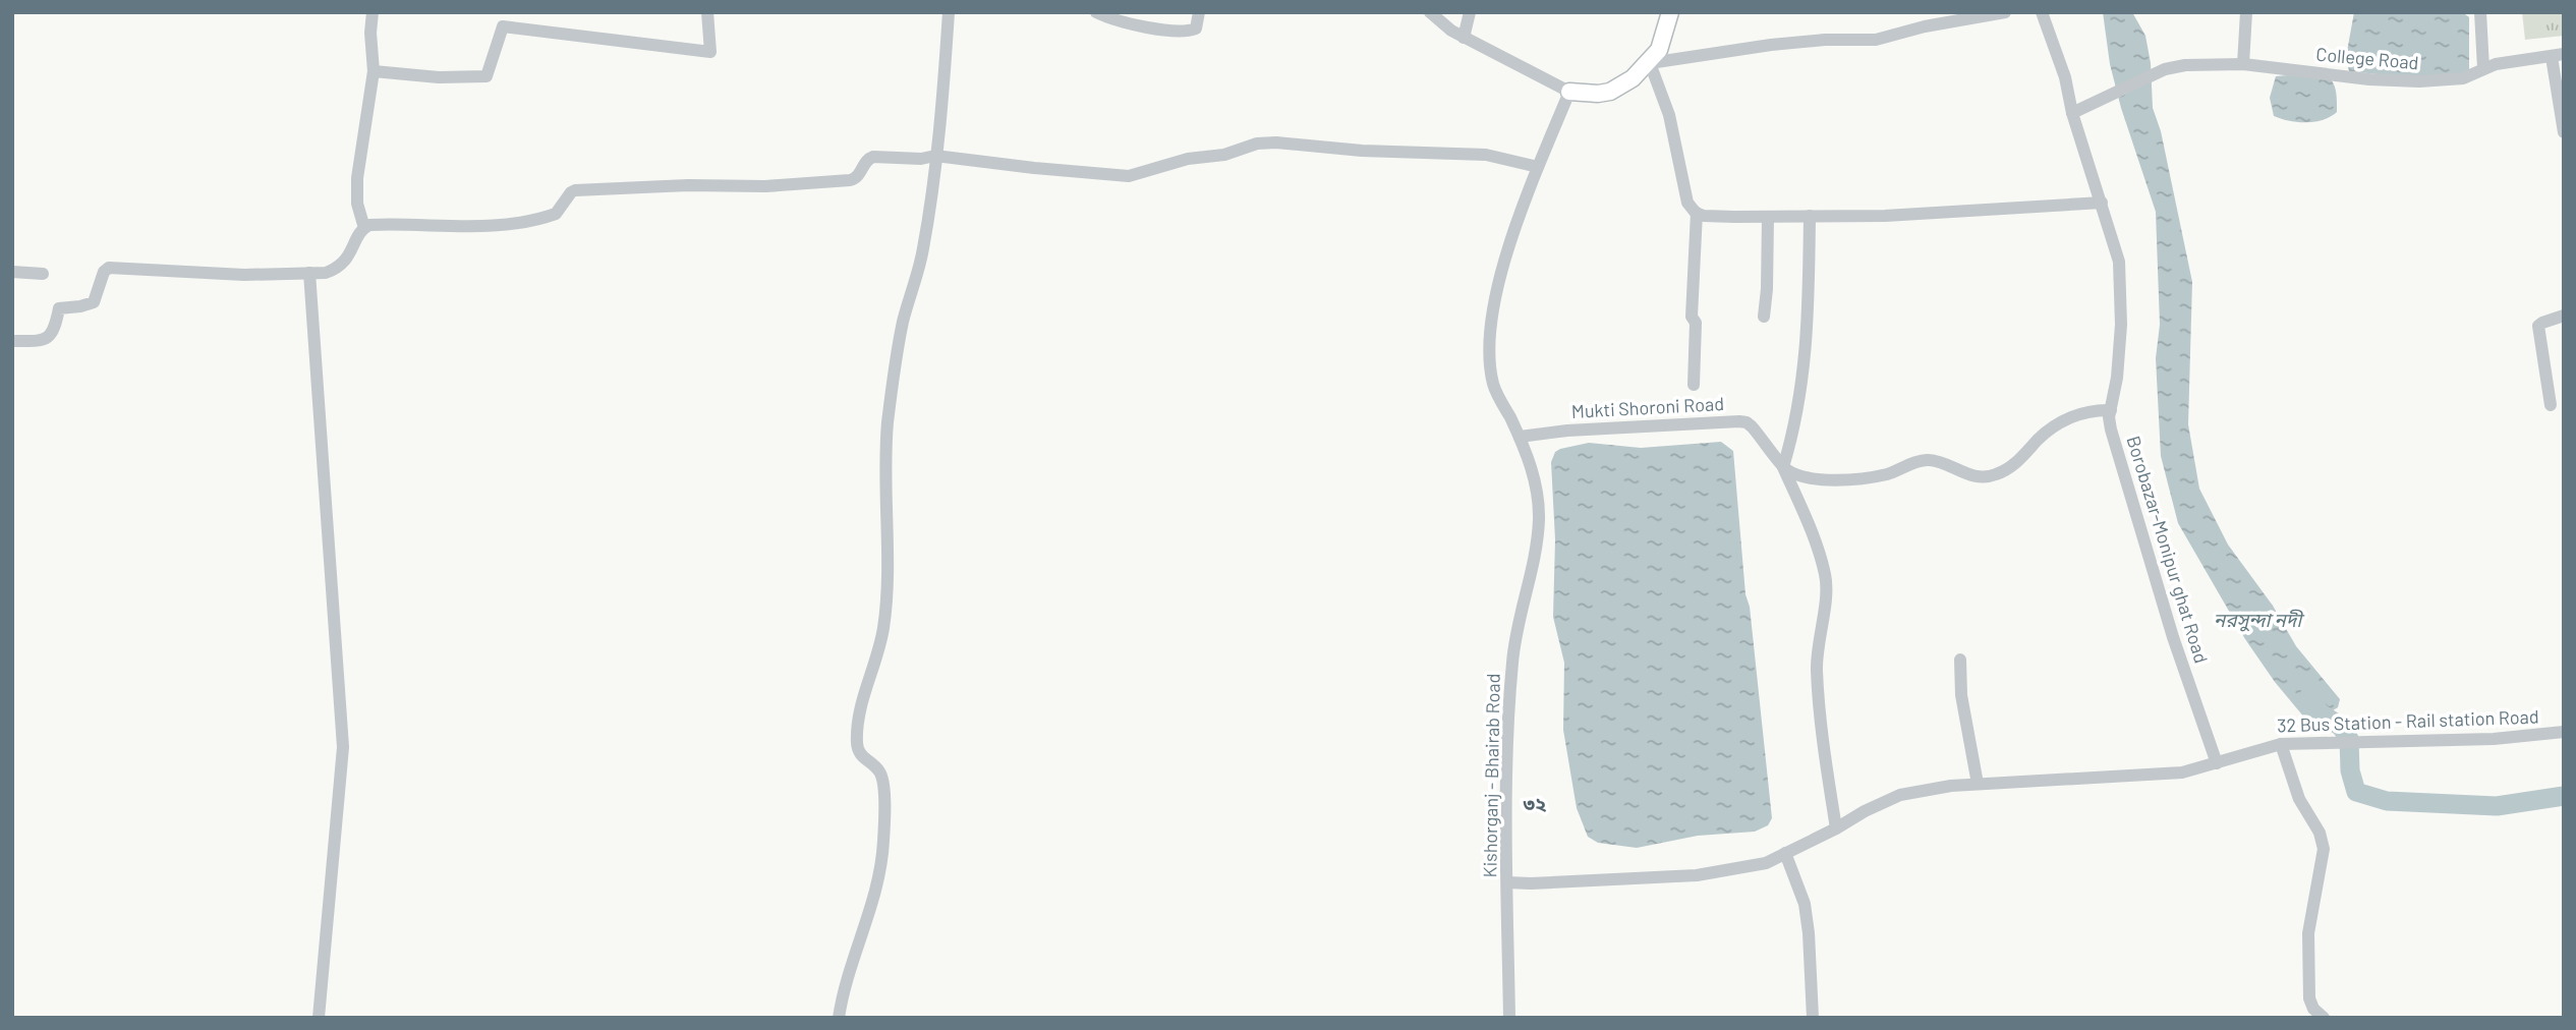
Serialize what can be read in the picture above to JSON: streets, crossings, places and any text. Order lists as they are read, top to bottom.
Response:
{
  "streets": {
    "street": [
      "College Road",
      "Mukti Shoroni Road",
      "Borobazar-Monipur ghat Road",
      "32 Bus Station - Rail station Road",
      "Kishorganj - Bhairab Road"
    ]
  },
  "crossings": [
    ["College Road", "Borobazar-Monipur ghat Road"],
    ["Mukti Shoroni Road", "Kishorganj - Bhairab Road"],
    ["Borobazar-Monipur ghat Road", "32 Bus Station - Rail station Road"],
    ["32 Bus Station - Rail station Road", "Kishorganj - Bhairab Road"]
  ],
  "districts": ["৩২"],
  "water": ["নরসুন্দা নদী"]
}
